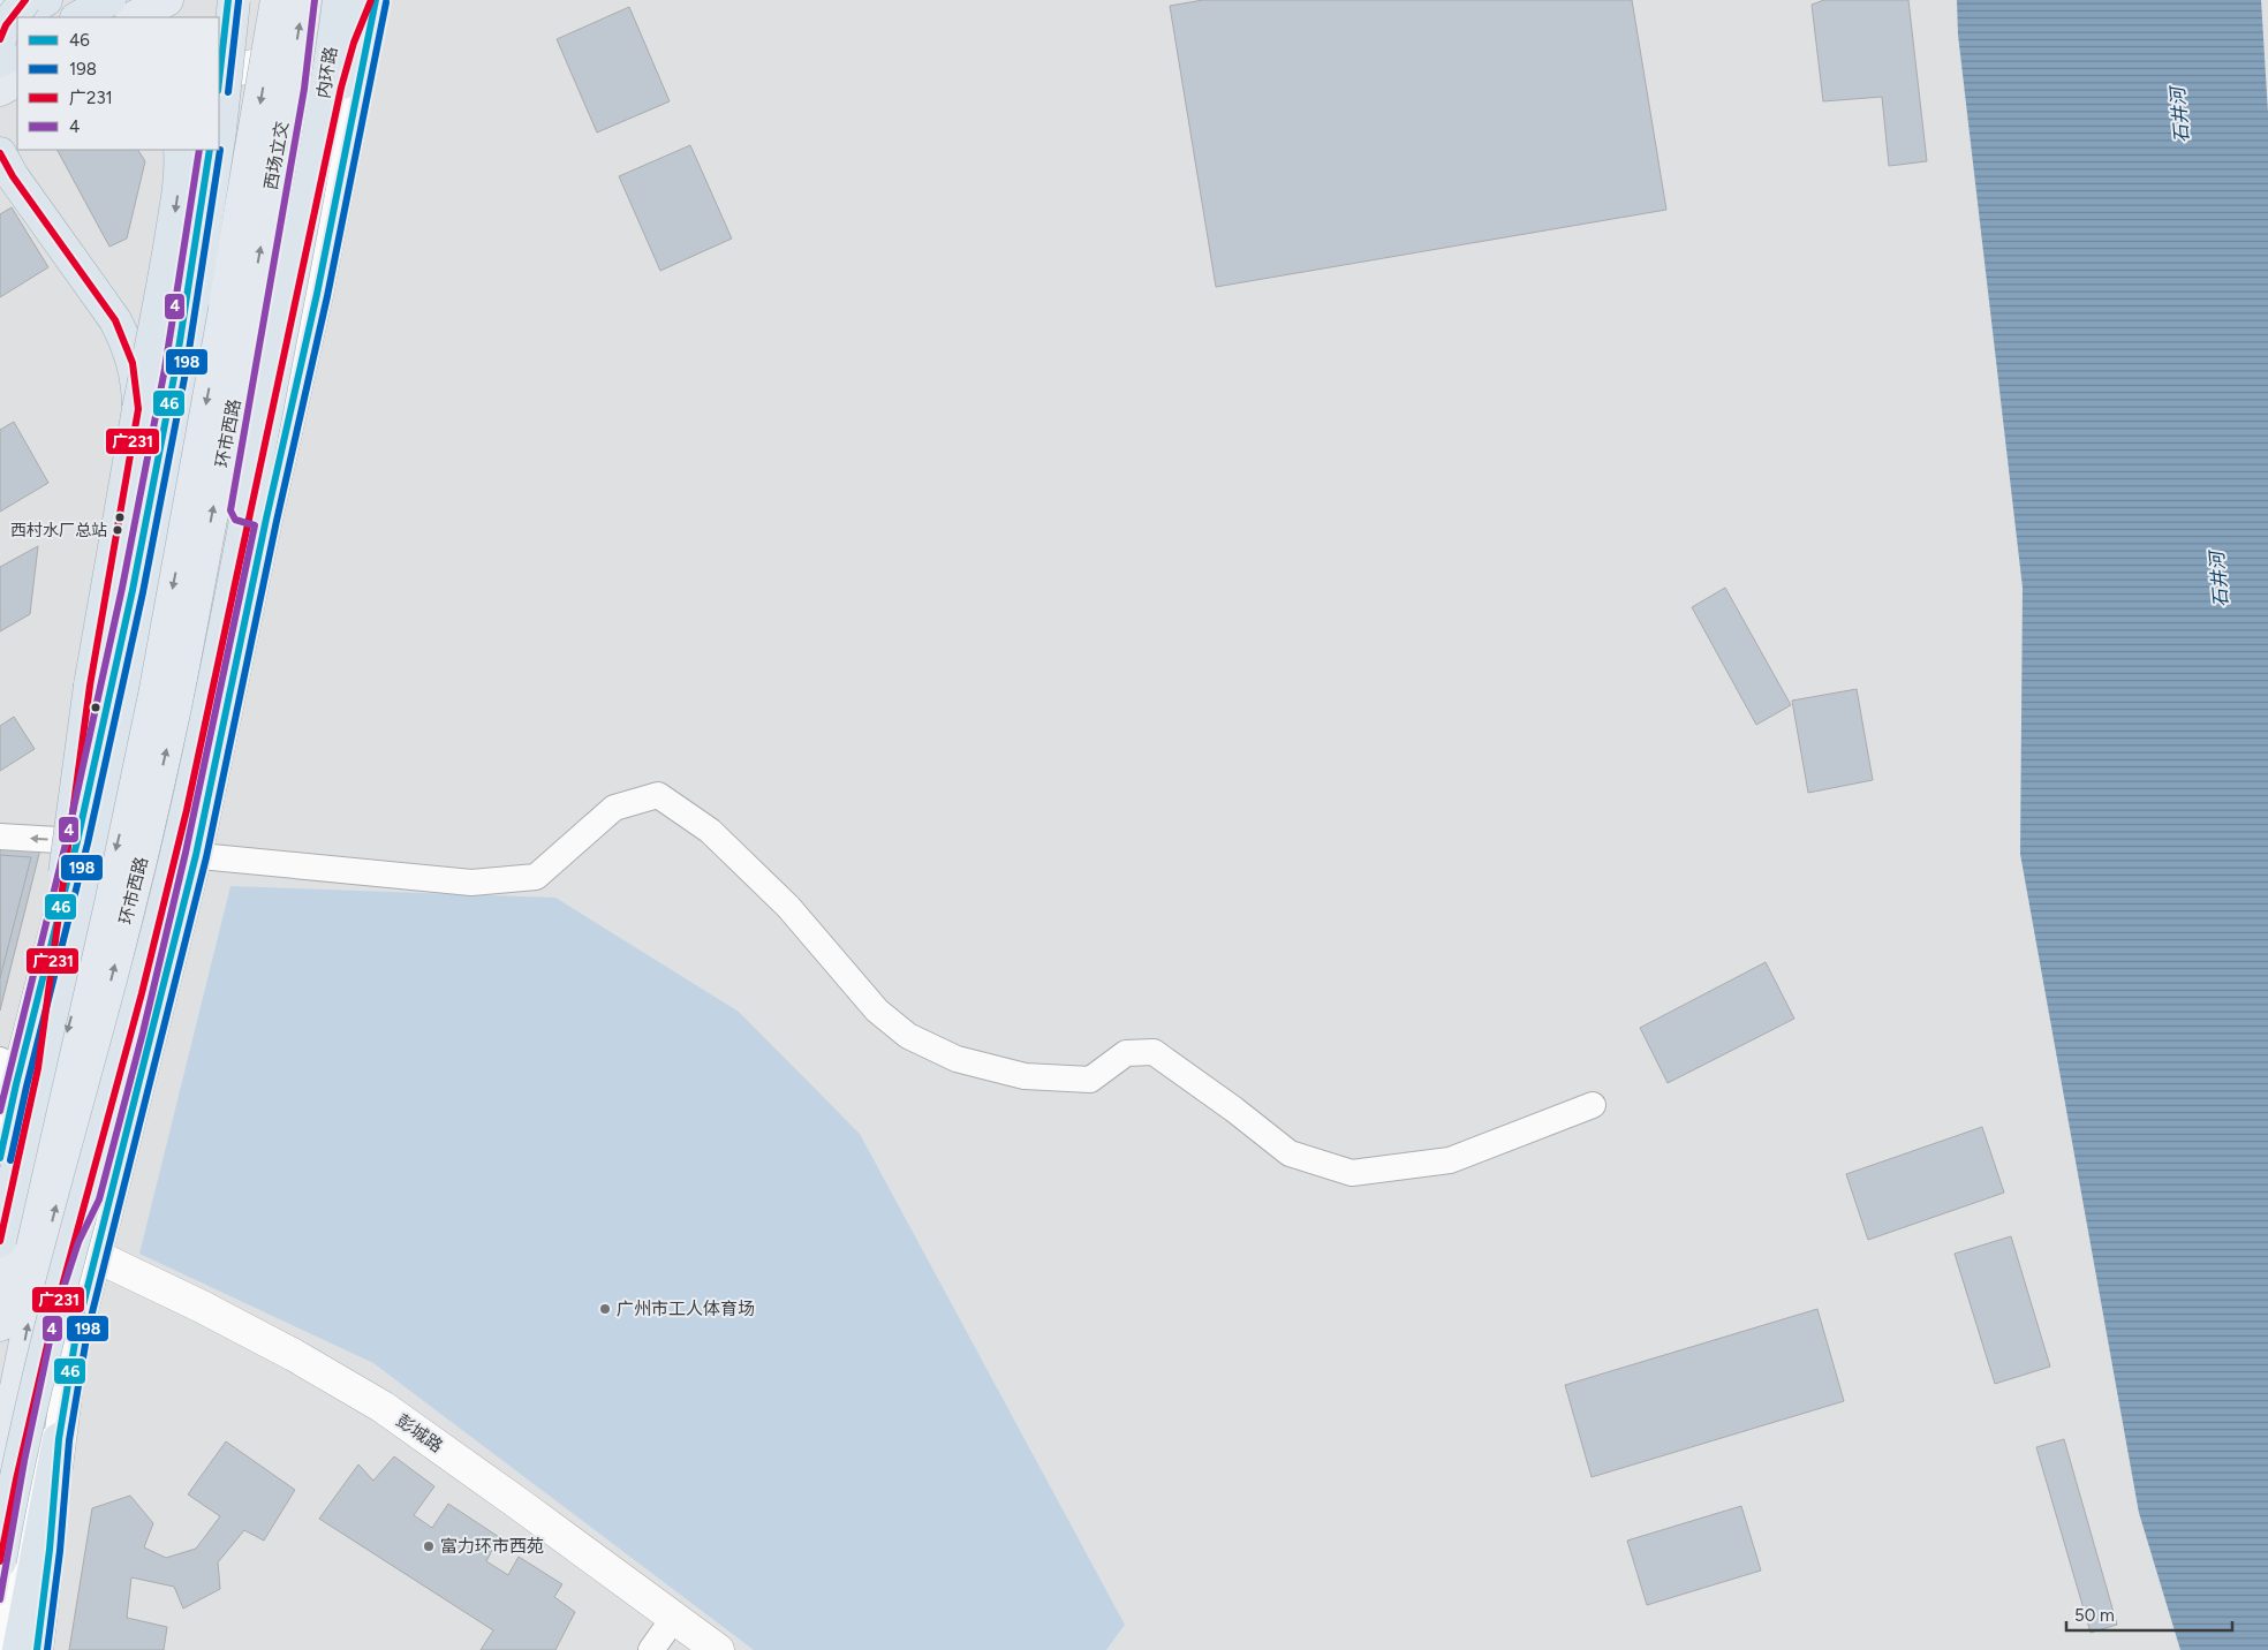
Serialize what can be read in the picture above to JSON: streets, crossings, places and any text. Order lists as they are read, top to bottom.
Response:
{
  "streets": {
    "highway": ["内环路"],
    "main road": ["西场立交", "环市西路", "彭城路"]
  },
  "crossings": [
    ["西场立交", "环市西路"]
  ],
  "water": ["石井河"],
  "places": ["西村水厂总站", "广州市工人体育场", "富力环市西苑"],
  "lines": [
    "transit line 46",
    "transit line 广231",
    "transit line 4",
    "transit line 198"
  ],
  "legend": [
    "46",
    "198",
    "广231",
    "4"
  ],
  "scale_bar": "50 m"
}
